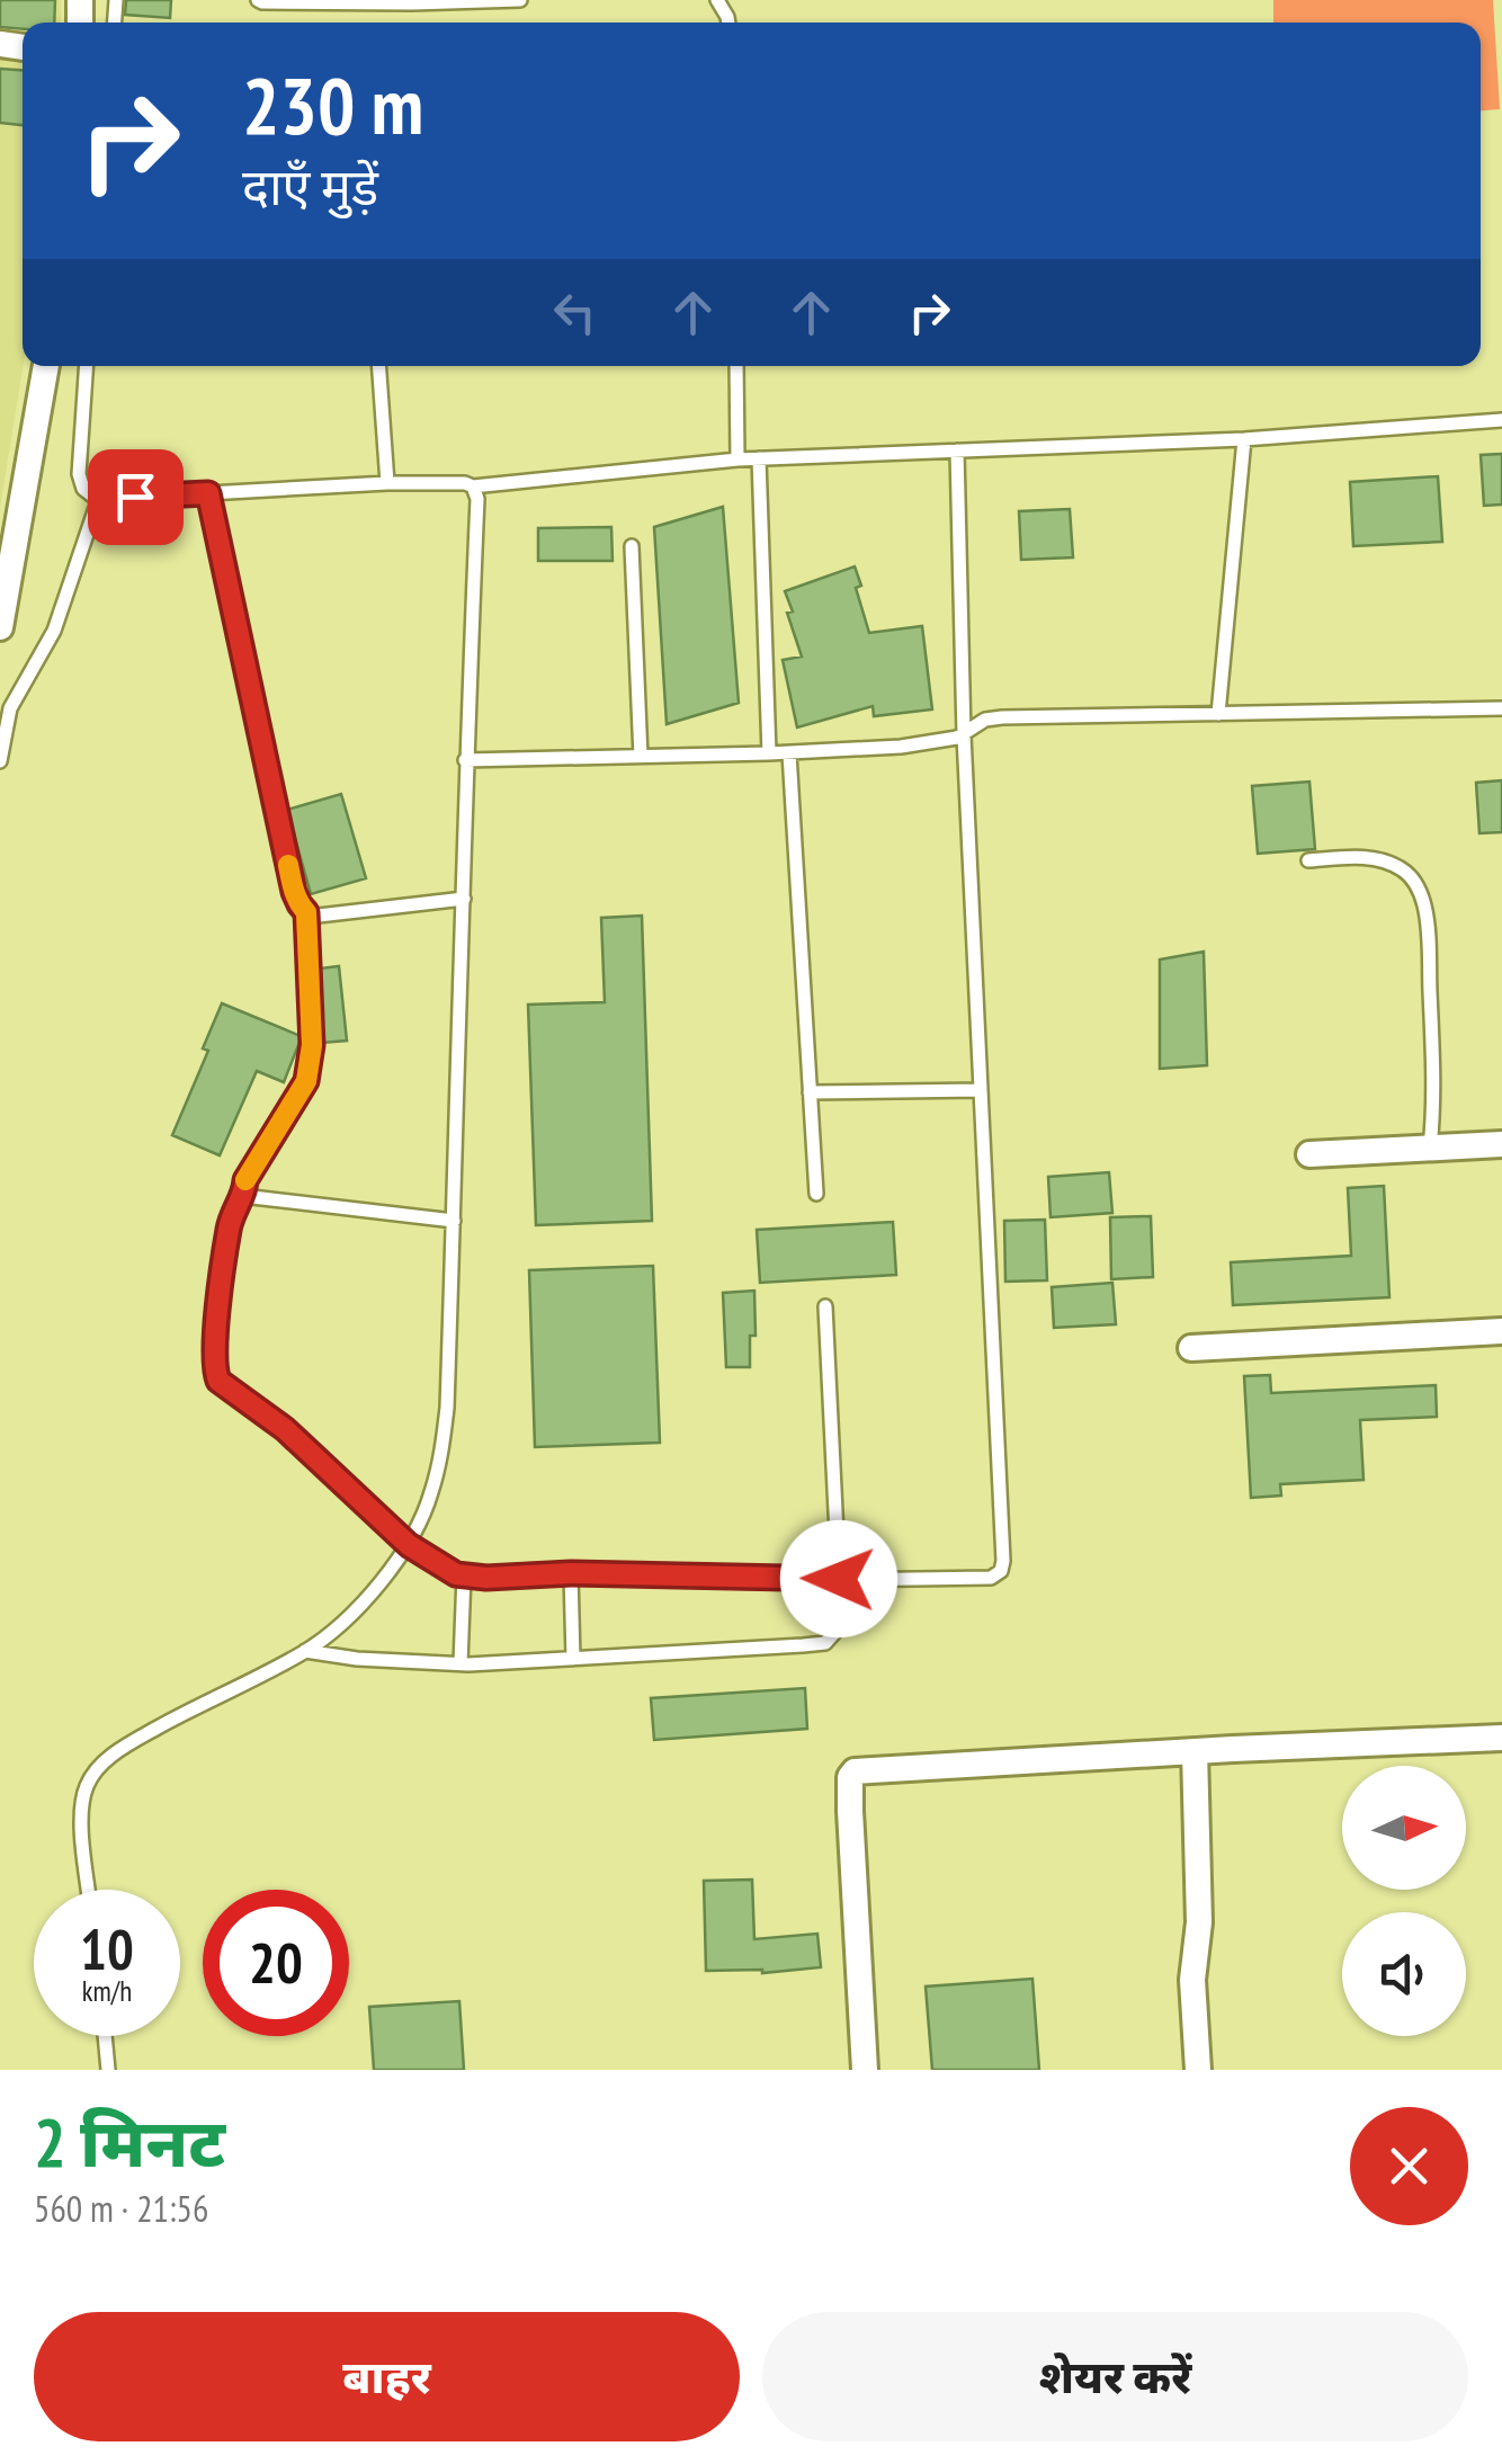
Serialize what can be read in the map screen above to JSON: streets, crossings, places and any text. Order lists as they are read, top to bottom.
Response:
{
  "north": "right",
  "page": {
    "turn": ["230 m", "दाएँ मुड़ें"],
    "speed": "10 km/h",
    "limit": "20",
    "heading": ["2 मिनट", "560 m · 21:56"],
    "buttons": ["बाहर", "शेयर करें"]
  }
}
